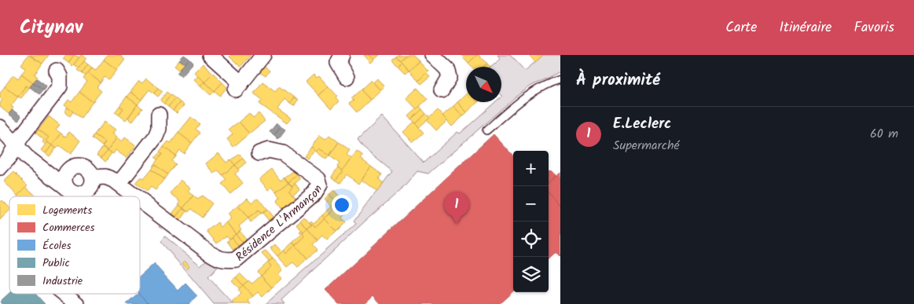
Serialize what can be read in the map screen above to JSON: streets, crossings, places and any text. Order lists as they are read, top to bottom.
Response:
{
  "streets": {
    "street": ["Résidence L'Armançon"]
  },
  "legend": [
    "Logements",
    "Commerces",
    "Écoles",
    "Public",
    "Industrie"
  ],
  "north": "bottom right",
  "page": {
    "header": "Citynav",
    "nav": ["Carte", "Itinéraire", "Favoris"],
    "heading": "À proximité",
    "list": [
      {
        "mark": "1",
        "name": "E.Leclerc",
        "note": "Supermarché",
        "value": "60 m"
      }
    ],
    "map_buttons": ["+", "−"],
    "pins": "1"
  }
}
